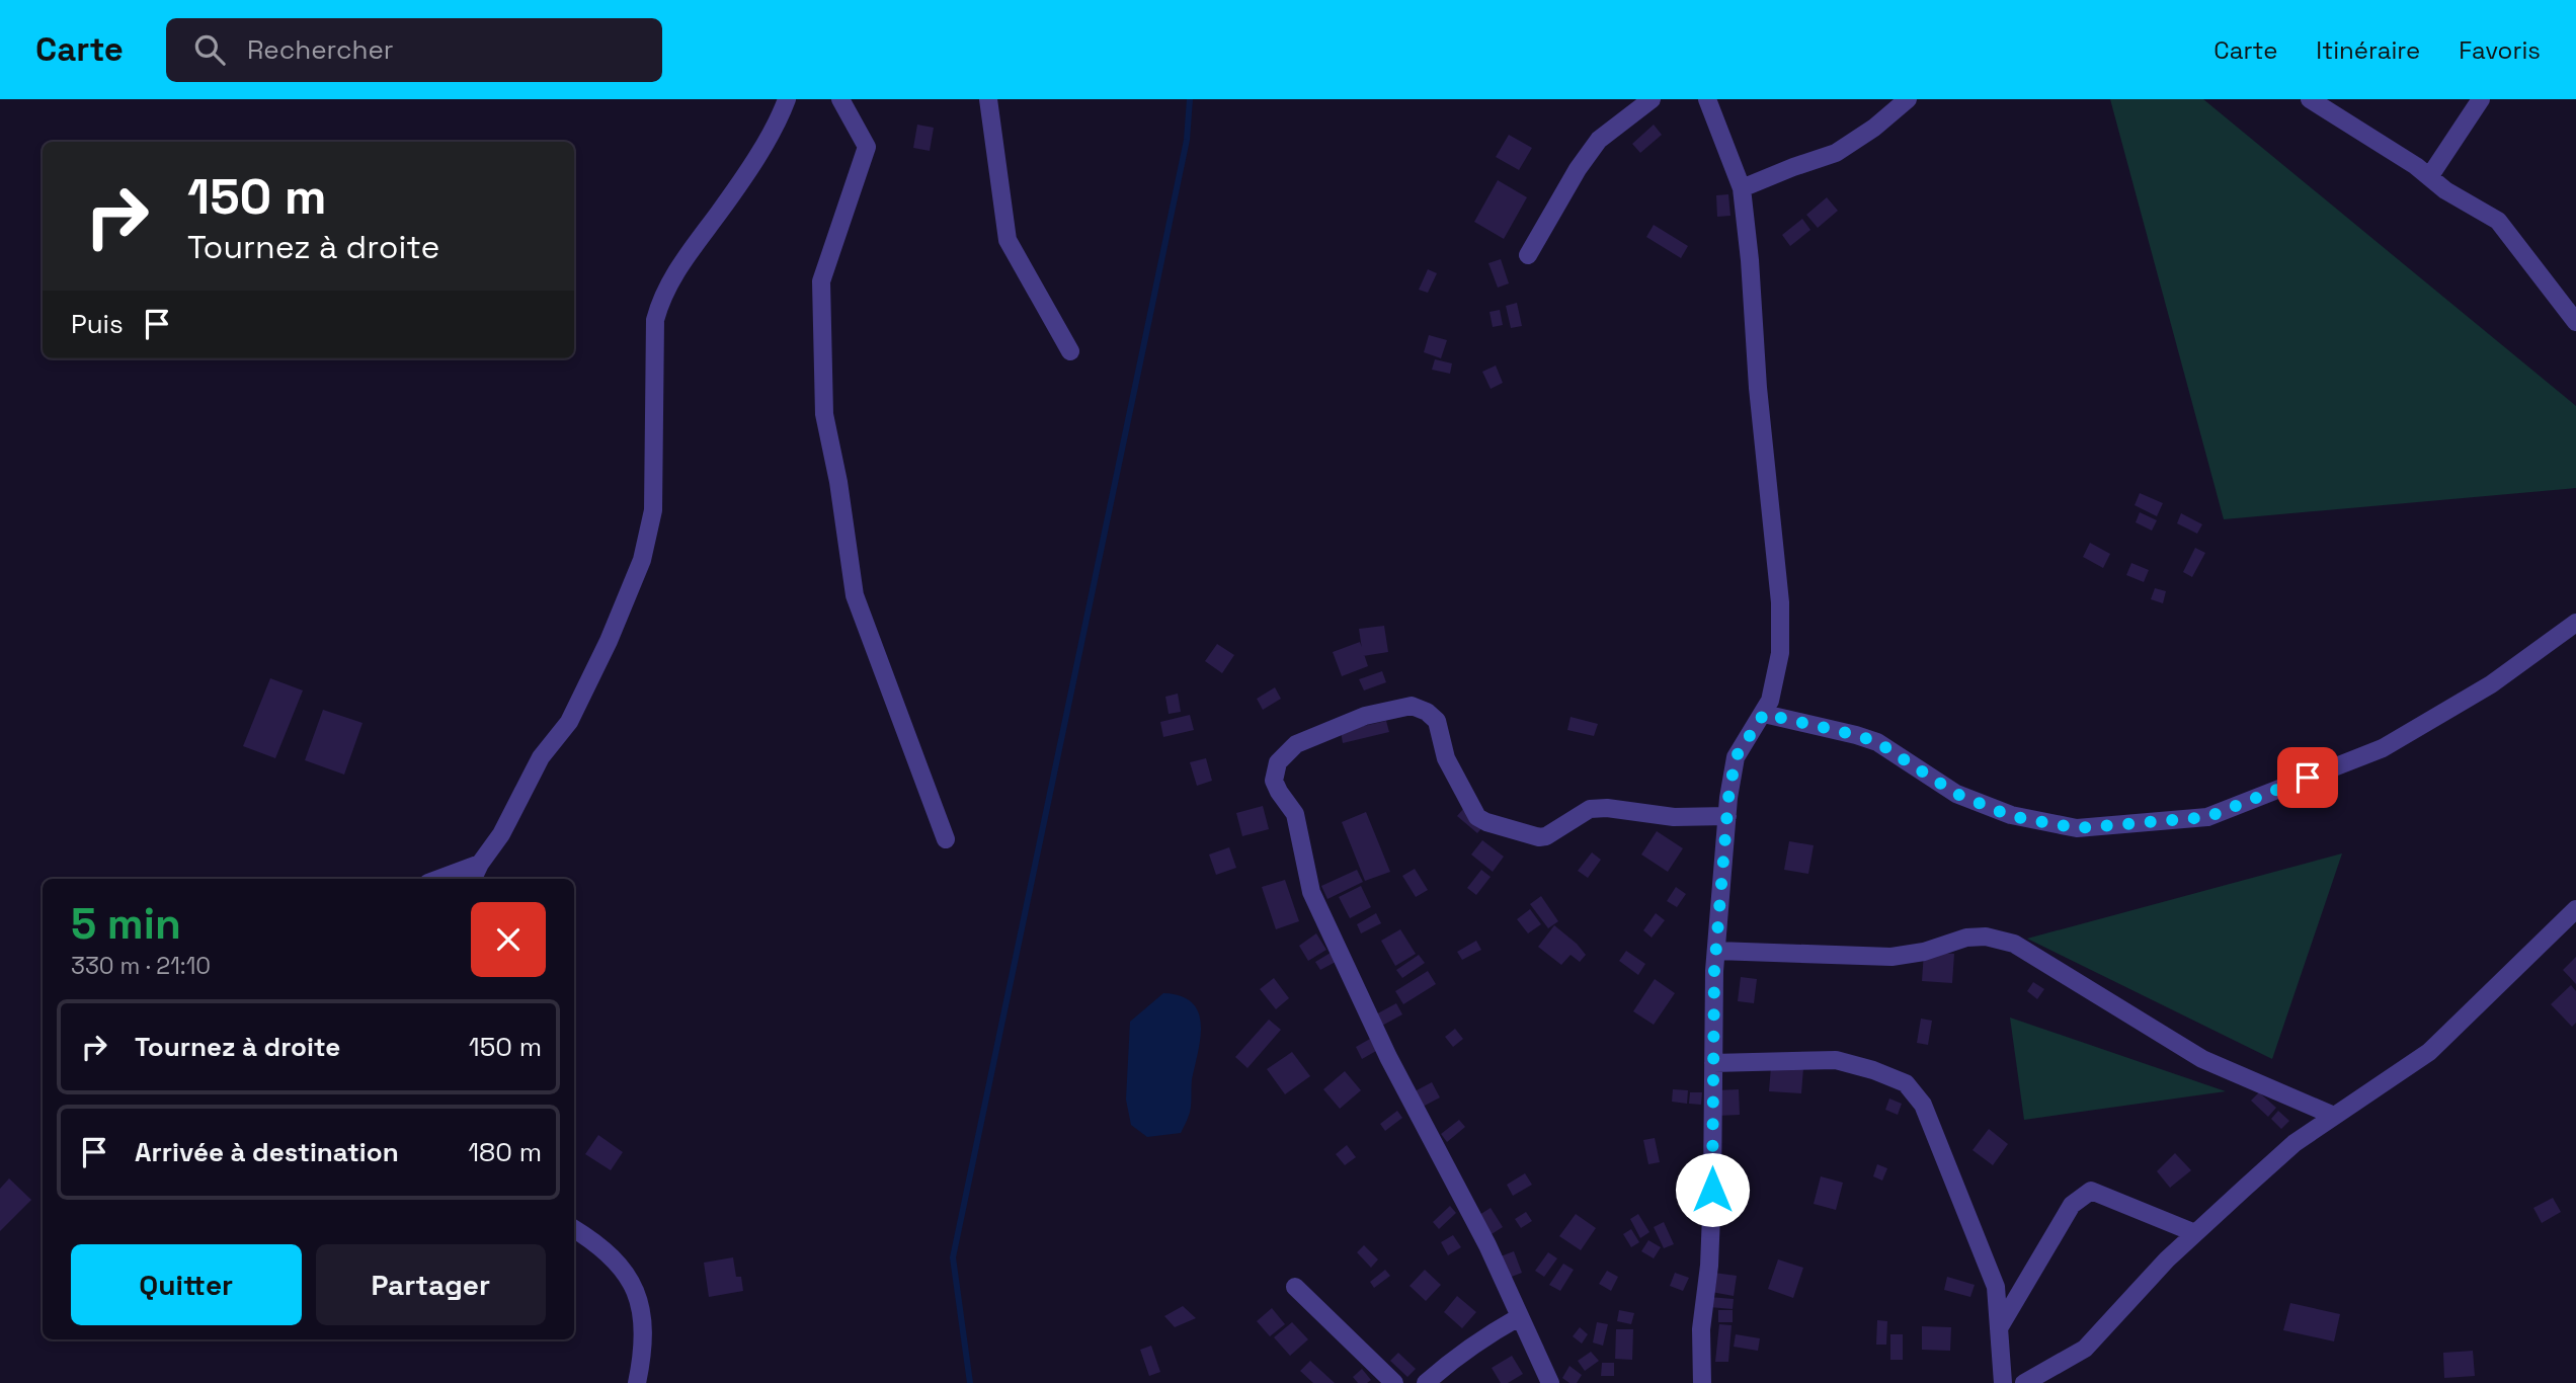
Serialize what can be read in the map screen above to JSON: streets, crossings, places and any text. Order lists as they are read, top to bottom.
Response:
{
  "page": {
    "header": "Carte",
    "search": "Rechercher",
    "nav": ["Carte", "Itinéraire", "Favoris"],
    "turn": ["150 m", "Tournez à droite"],
    "then": "Puis",
    "heading": ["5 min", "330 m · 21:10"],
    "list": [
      {
        "name": "Tournez à droite",
        "value": "150 m"
      },
      {
        "name": "Arrivée à destination",
        "value": "180 m"
      }
    ],
    "buttons": ["Quitter", "Partager"]
  }
}
